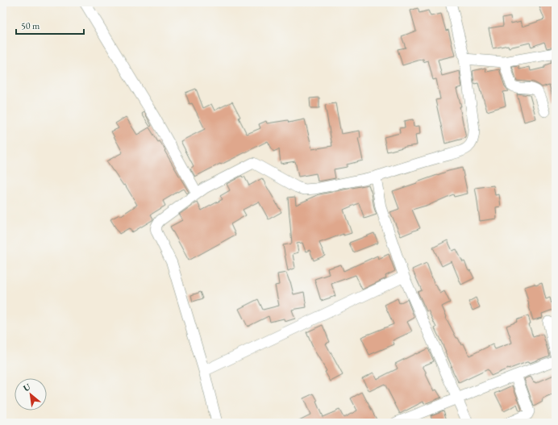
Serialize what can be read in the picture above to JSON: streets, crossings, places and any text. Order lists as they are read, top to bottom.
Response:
{
  "scale_bar": "50 m",
  "north": "top left"
}
